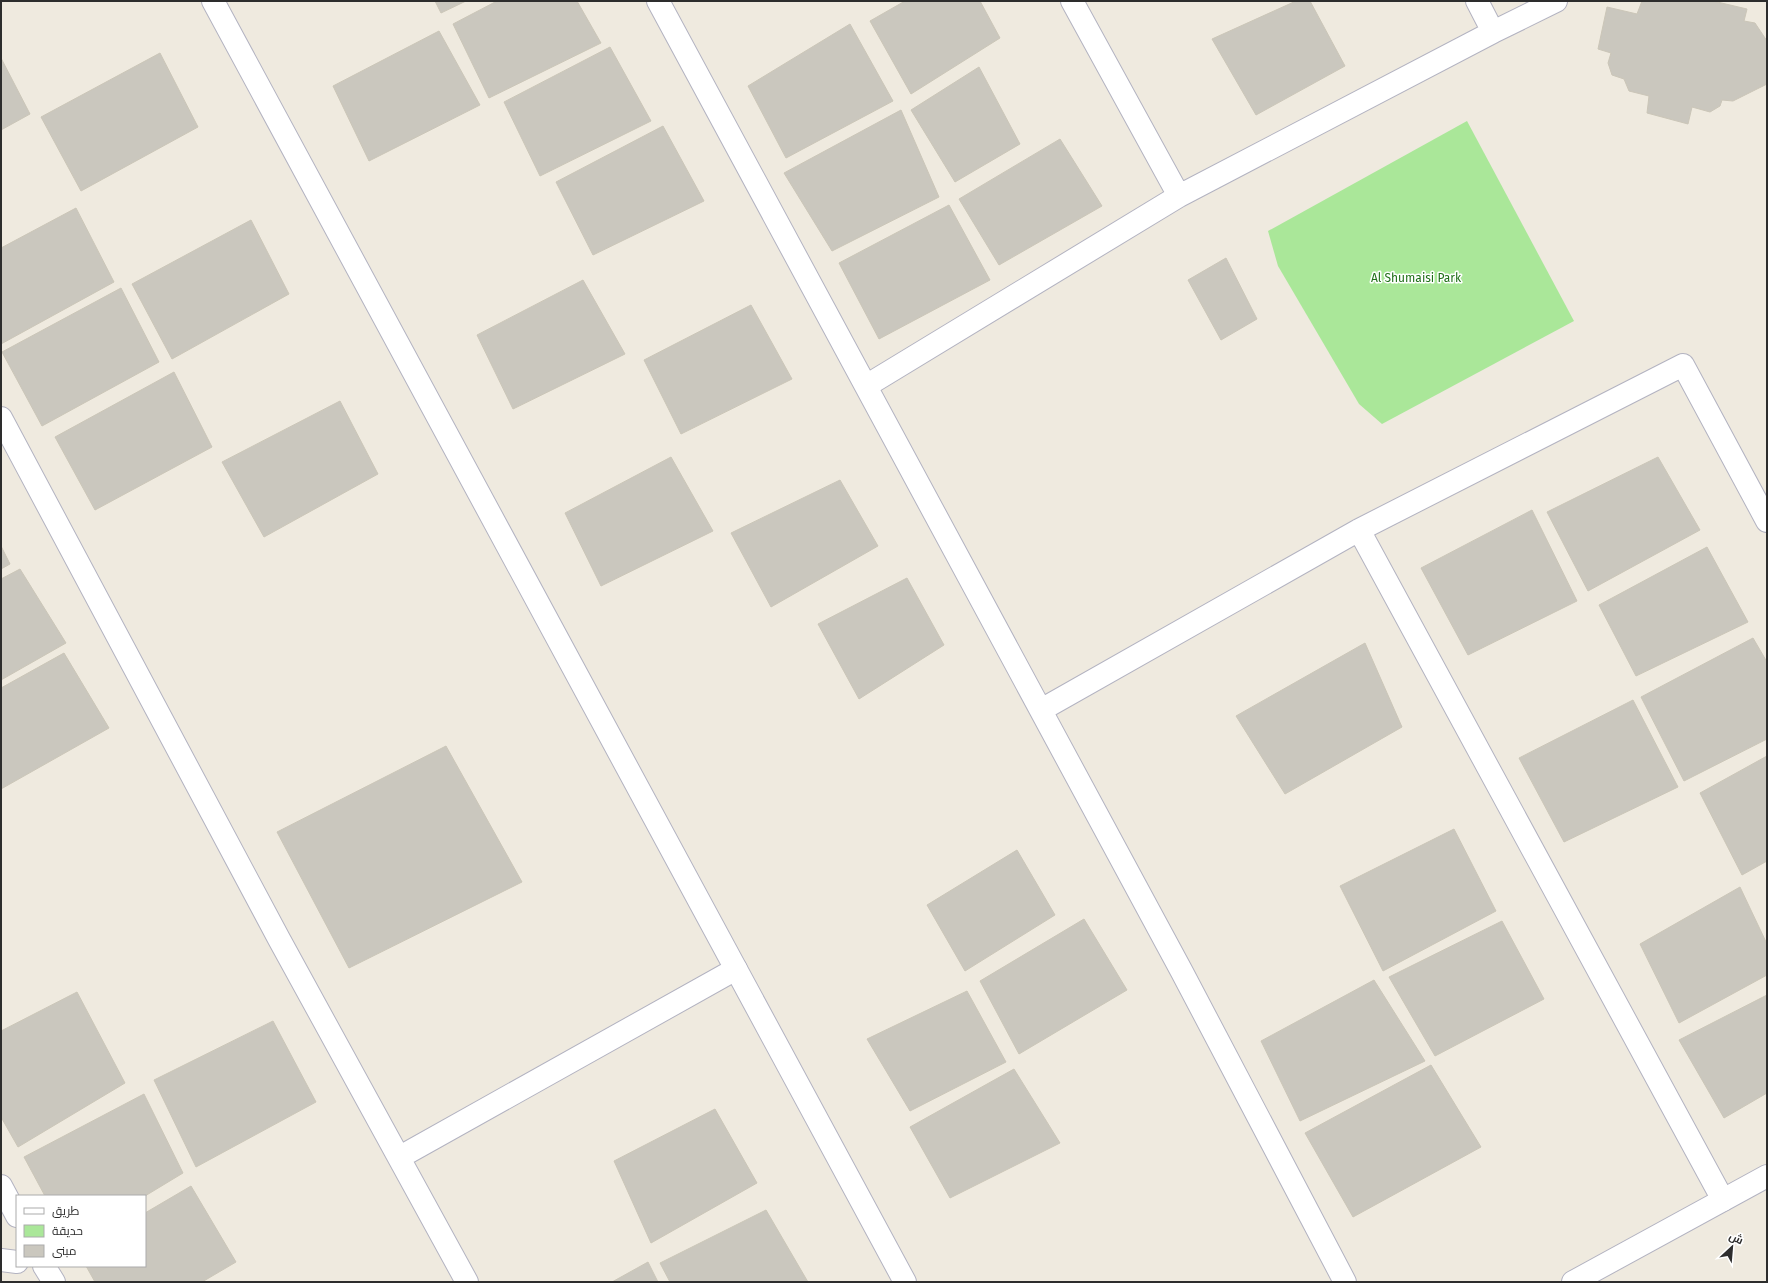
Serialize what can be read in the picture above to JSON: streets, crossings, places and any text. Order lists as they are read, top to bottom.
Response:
{
  "parks": ["Al Shumaisi Park"],
  "legend": ["طريق", "حديقة", "مبنى"],
  "north": "top right"
}
